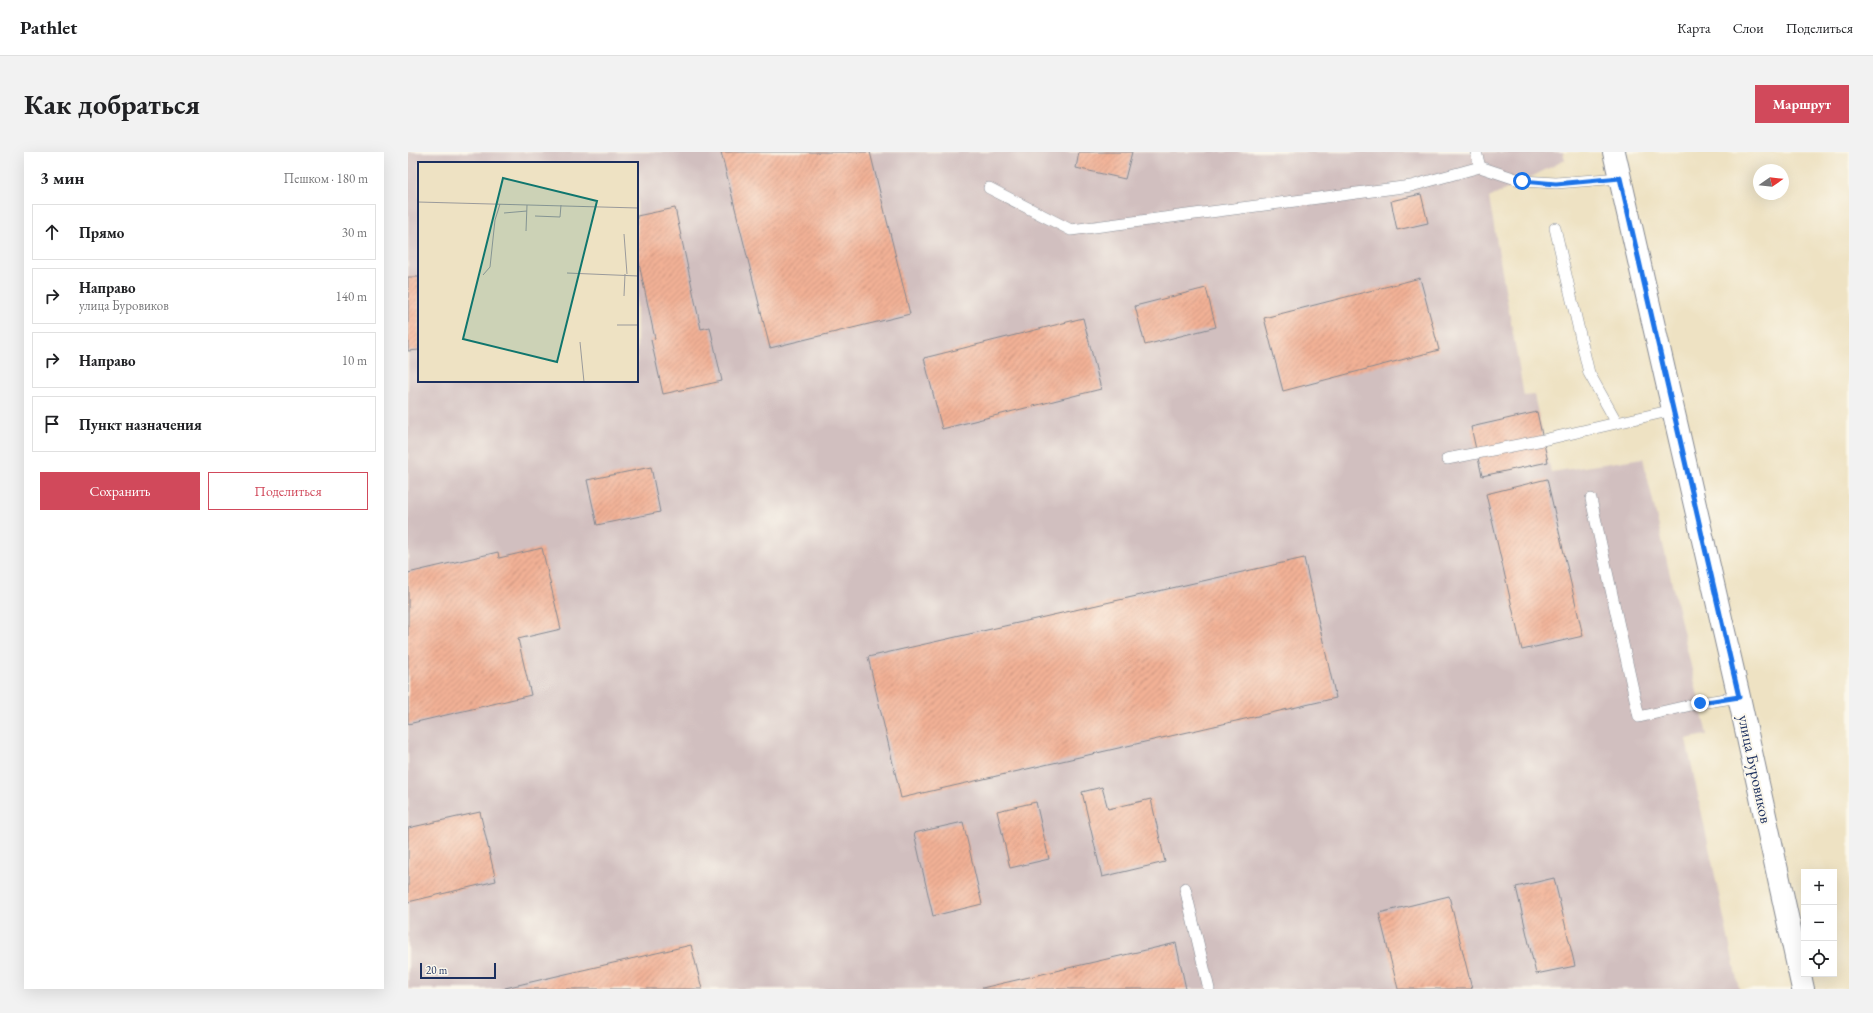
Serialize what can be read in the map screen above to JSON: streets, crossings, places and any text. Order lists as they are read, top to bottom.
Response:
{
  "streets": {
    "street": ["улица Буровиков"]
  },
  "scale_bar": "20 m",
  "north": "right",
  "page": {
    "header": "Pathlet",
    "nav": ["Карта", "Слои", "Поделиться"],
    "buttons": [
      "Маршрут",
      ["Сохранить", "Поделиться"]
    ],
    "title": "Как добраться",
    "heading": ["3 мин", "Пешком · 180 m"],
    "list": [
      ["Прямо", "30 m"],
      ["Направо", "улица Буровиков", "140 m"],
      ["Направо", "10 m"],
      "Пункт назначения"
    ],
    "map_buttons": ["+", "−"],
    "scale": "20 m"
  }
}
